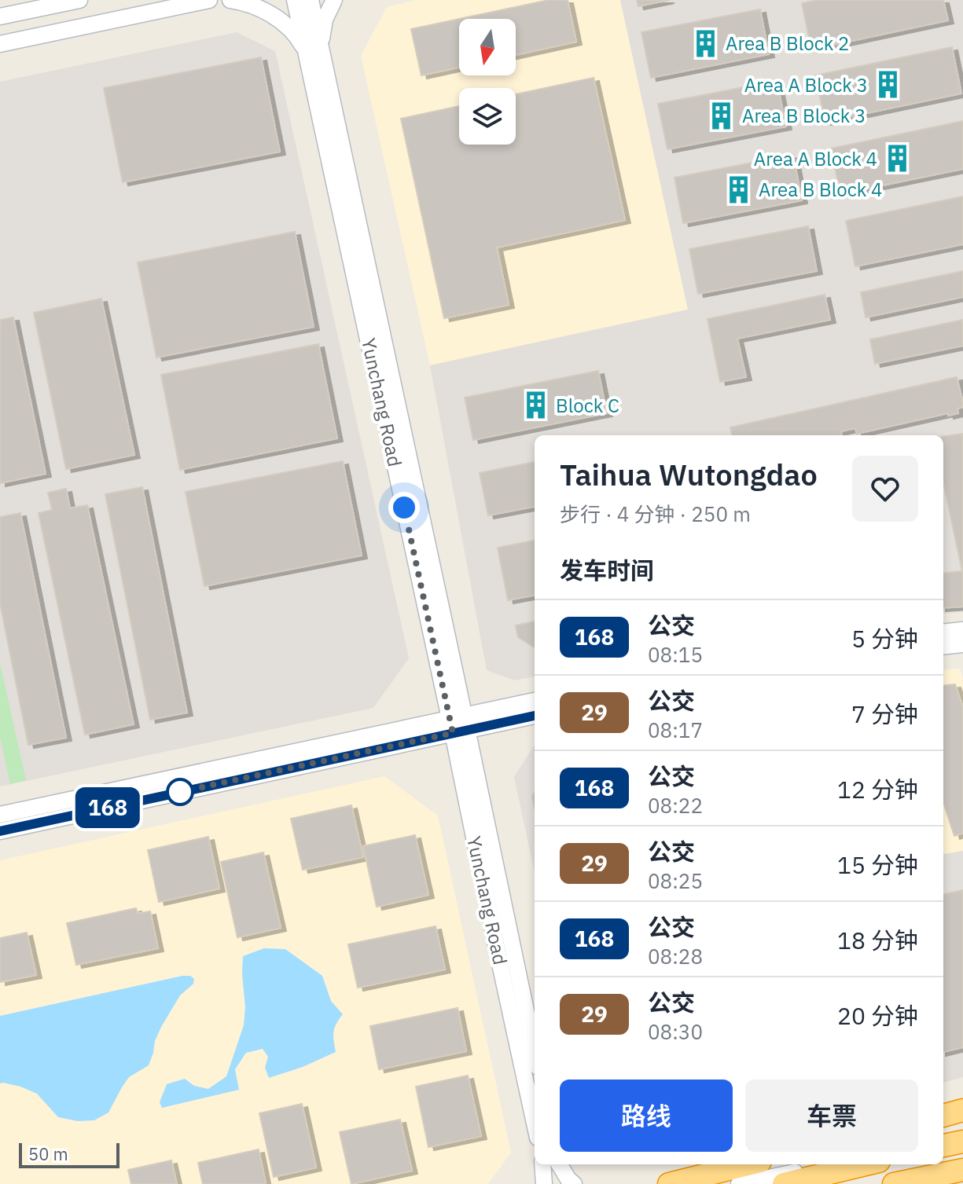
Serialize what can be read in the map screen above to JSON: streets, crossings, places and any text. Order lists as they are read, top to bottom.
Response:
{
  "streets": {
    "street": ["Yunchang Road"]
  },
  "places": {
    "building": [
      "Area B Block 2",
      "Area A Block 3",
      "Area B Block 3",
      "Area A Block 4",
      "Area B Block 4",
      "Block C"
    ]
  },
  "lines": ["bus line 168"],
  "scale_bar": "50 m",
  "north": "bottom",
  "page": {
    "on_map": "168",
    "heading": [
      ["Taihua Wutongdao", "步行 · 4 分钟 · 250 m"],
      "发车时间"
    ],
    "list": [
      {
        "mark": "168",
        "name": "公交",
        "note": "08:15",
        "value": "5 分钟"
      },
      {
        "mark": "29",
        "name": "公交",
        "note": "08:17",
        "value": "7 分钟"
      },
      {
        "mark": "168",
        "name": "公交",
        "note": "08:22",
        "value": "12 分钟"
      },
      {
        "mark": "29",
        "name": "公交",
        "note": "08:25",
        "value": "15 分钟"
      },
      {
        "mark": "168",
        "name": "公交",
        "note": "08:28",
        "value": "18 分钟"
      },
      {
        "mark": "29",
        "name": "公交",
        "note": "08:30",
        "value": "20 分钟"
      }
    ],
    "buttons": ["路线", "车票"],
    "scale": "50 m"
  }
}
